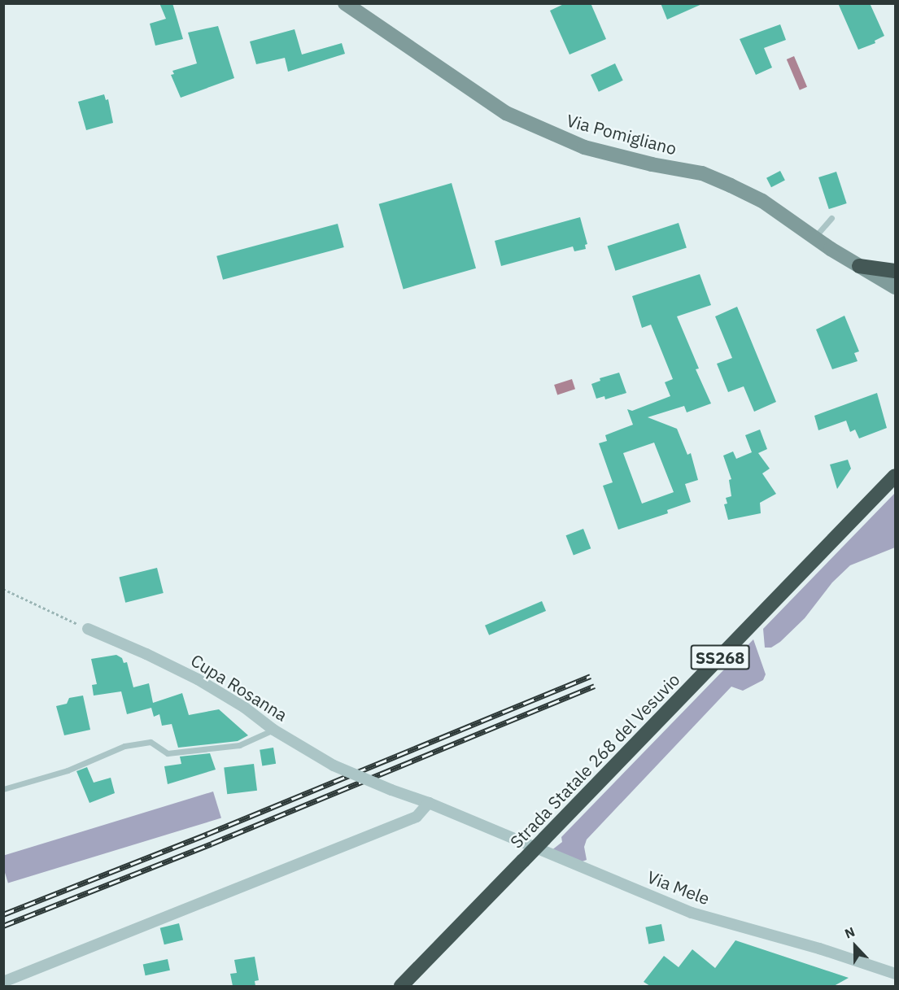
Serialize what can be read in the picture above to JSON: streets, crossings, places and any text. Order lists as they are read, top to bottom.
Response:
{
  "streets": {
    "highway": ["SS268", "Strada Statale 268 del Vesuvio"],
    "street": ["Via Pomigliano", "Cupa Rosanna", "Via Mele"]
  },
  "crossings": [
    ["Cupa Rosanna", "Via Mele"]
  ],
  "north": "top"
}
